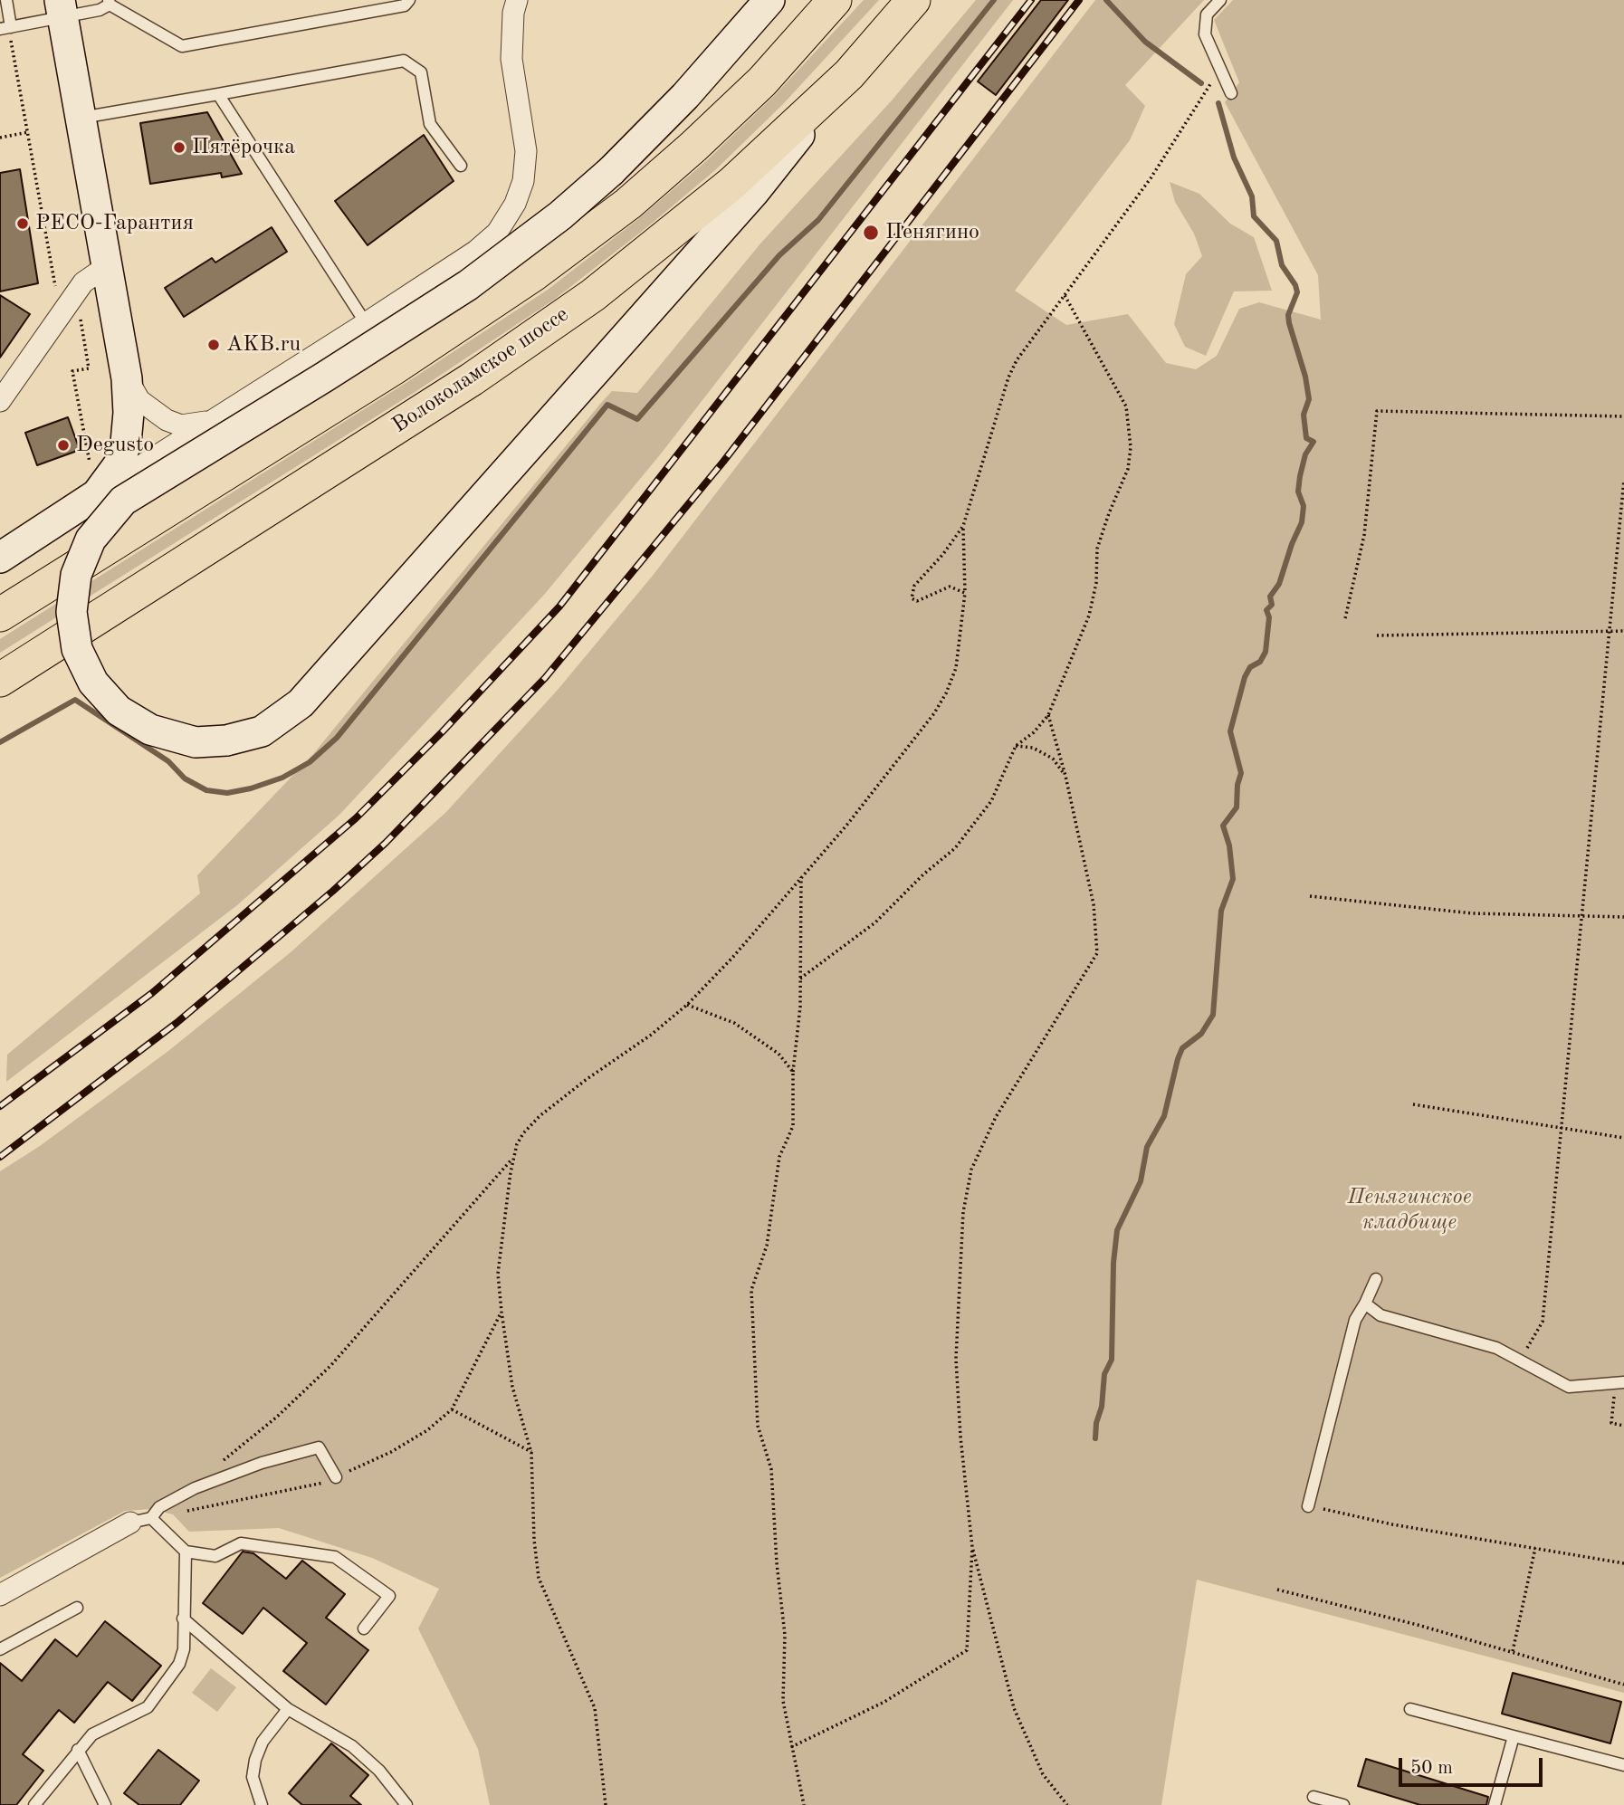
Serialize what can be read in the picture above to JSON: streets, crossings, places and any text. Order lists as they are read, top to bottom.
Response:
{
  "streets": {
    "main road": ["Волоколамское шоссе"]
  },
  "parks": ["Пенягинское кладбище"],
  "places": [
    "Пятёрочка",
    "РЕСО-Гарантия",
    "Пенягино",
    "AKB.ru",
    "Degusto"
  ],
  "scale_bar": "50 m"
}
